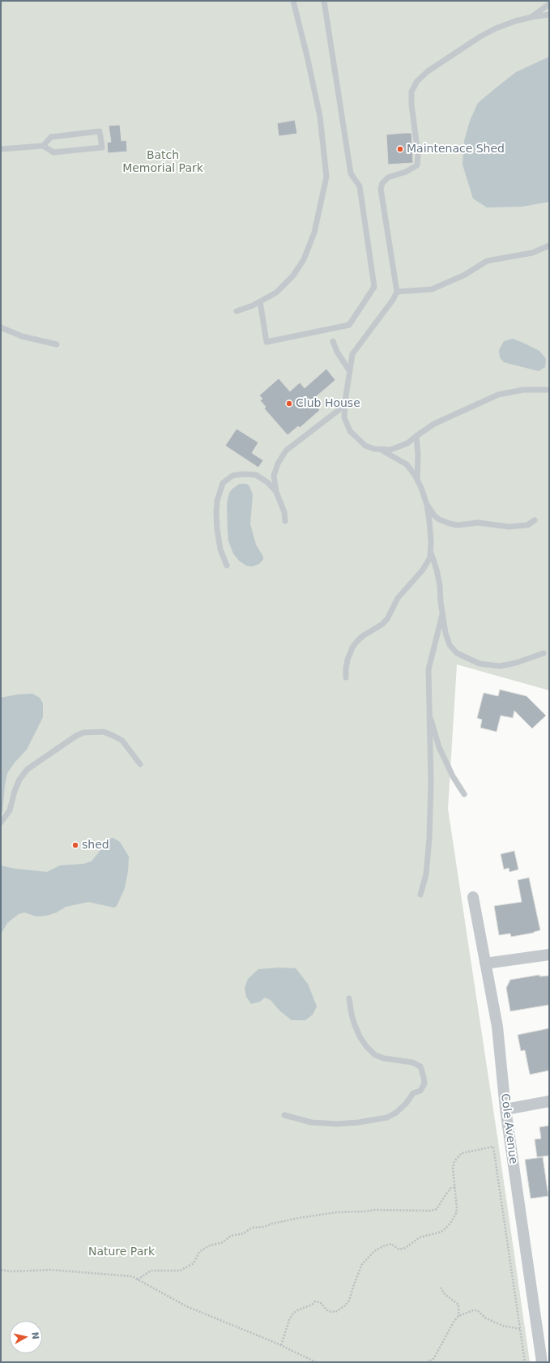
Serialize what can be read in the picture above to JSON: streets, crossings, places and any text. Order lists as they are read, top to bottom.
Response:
{
  "streets": {
    "street": ["Cole Avenue"]
  },
  "parks": ["Batch Memorial Park", "Nature Park"],
  "places": ["Maintenace Shed", "Club House", "shed"],
  "north": "right"
}
